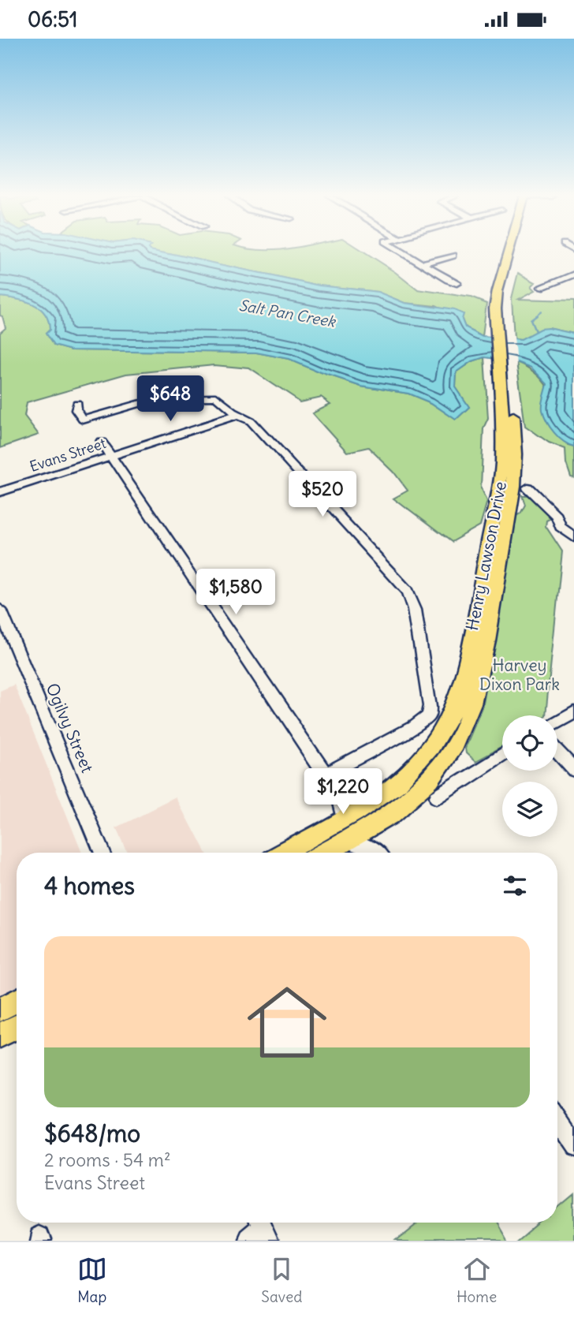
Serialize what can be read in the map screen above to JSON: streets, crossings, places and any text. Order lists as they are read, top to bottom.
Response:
{
  "streets": {
    "main road": ["Henry Lawson Drive"],
    "street": ["Evans Street", "Ogilvy Street"]
  },
  "water": ["Salt Pan Creek"],
  "parks": ["Harvey Dixon Park"],
  "page": {
    "status": "06:51",
    "price": [
      "$648",
      "$520",
      "$1,580",
      "$1,220"
    ],
    "heading": "4 homes",
    "list": [
      {
        "name": "$648/mo",
        "note": "2 rooms · 54 m² · Evans Street"
      }
    ],
    "tabs": ["Map", "Saved", "Home"]
  }
}
